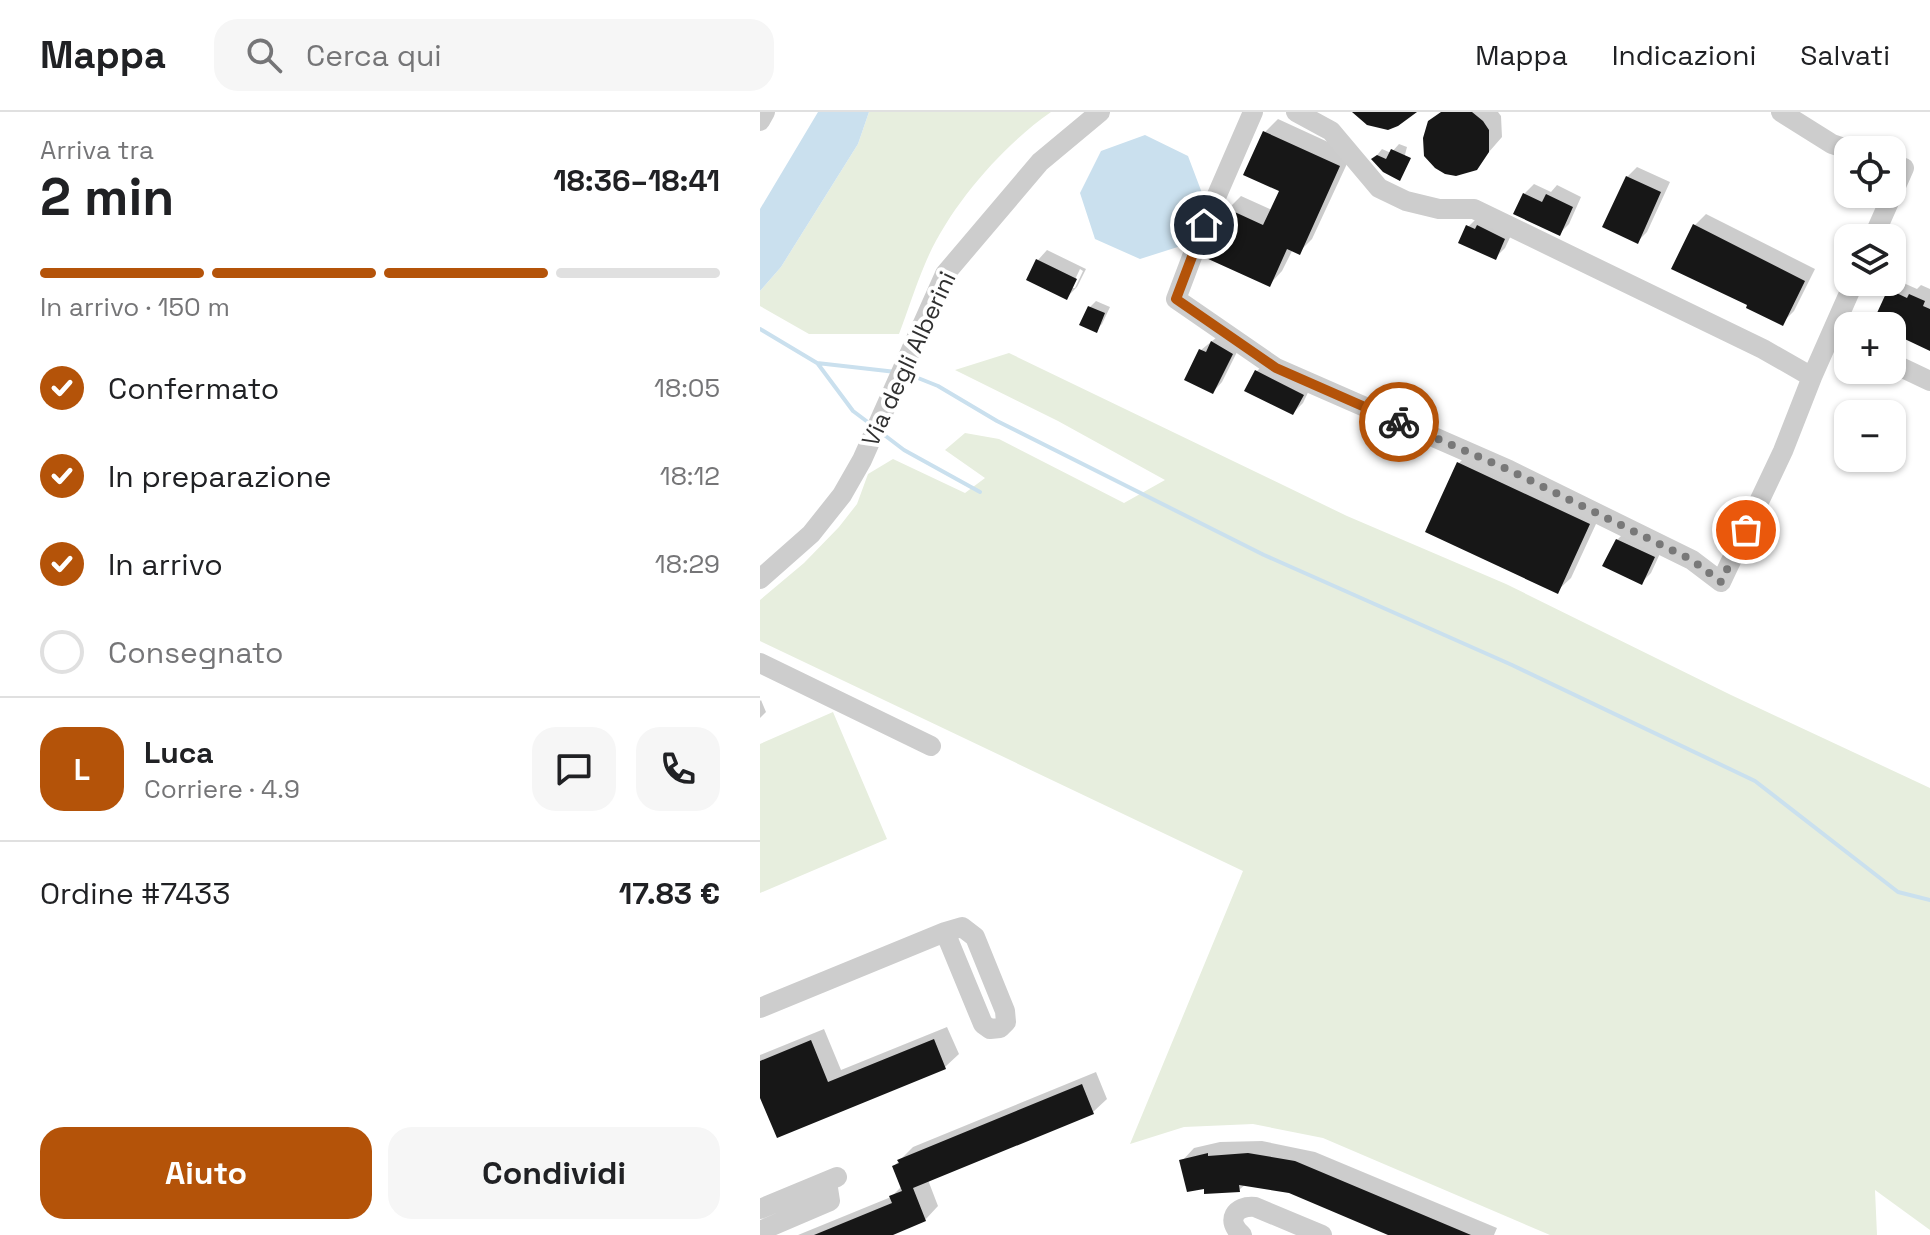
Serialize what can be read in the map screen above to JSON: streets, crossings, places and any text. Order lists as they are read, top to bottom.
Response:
{
  "streets": {
    "street": ["Via degli Alberini"]
  },
  "page": {
    "header": "Mappa",
    "search": "Cerca qui",
    "nav": ["Mappa", "Indicazioni", "Salvati"],
    "heading": ["2 min", "Arriva tra", "18:36–18:41"],
    "panel": [
      "Luca",
      "Corriere · 4.9",
      "Ordine #7433",
      "17.83 €"
    ],
    "map_buttons": ["+", "−"],
    "bar": "In arrivo · 150 m",
    "list": [
      ["Confermato", "18:05"],
      ["In preparazione", "18:12"],
      ["In arrivo", "18:29"],
      "Consegnato"
    ],
    "round": "L",
    "buttons": ["Aiuto", "Condividi"]
  }
}
